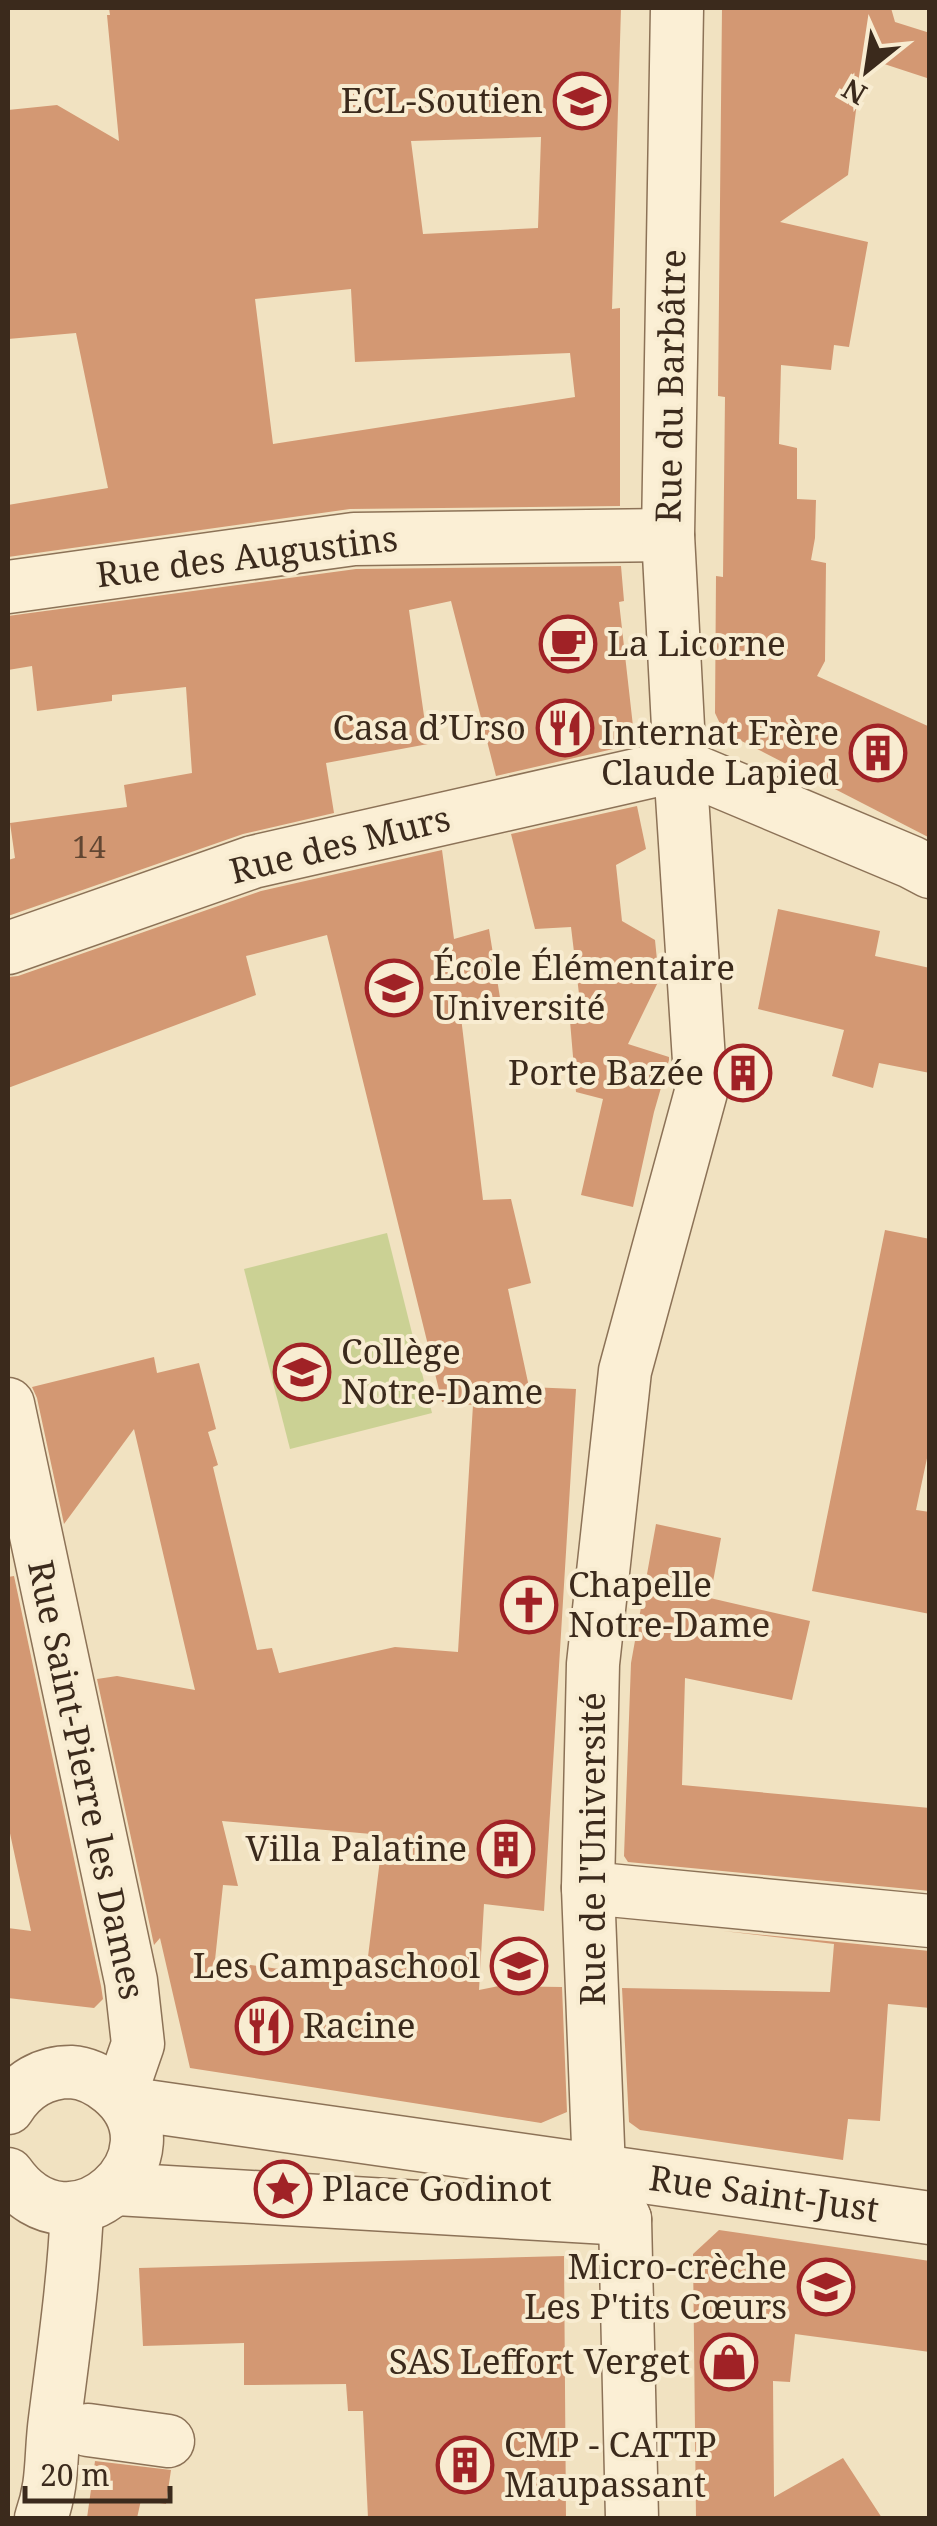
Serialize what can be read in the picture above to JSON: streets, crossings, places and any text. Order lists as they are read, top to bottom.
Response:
{
  "streets": {
    "street": [
      "Rue du Barbâtre",
      "Rue des Augustins",
      "Rue des Murs",
      "Rue Saint-Pierre les Dames",
      "Rue de l'Université",
      "Rue Saint-Just"
    ]
  },
  "crossings": [
    ["Rue du Barbâtre", "Rue des Augustins"],
    ["Rue du Barbâtre", "Rue des Murs"],
    ["Rue du Barbâtre", "Rue de l'Université"],
    ["Rue des Murs", "Rue de l'Université"],
    ["Rue de l'Université", "Rue Saint-Just"]
  ],
  "places": {
    "school or university": [
      "ECL-Soutien",
      "École Élémentaire Université",
      "Collège Notre-Dame",
      "Les Campaschool",
      "Micro-crèche Les P'tits Cœurs"
    ],
    "cafe": ["La Licorne"],
    "restaurant": ["Casa d’Urso", "Racine"],
    "building": [
      "Internat Frère Claude Lapied",
      "Porte Bazée",
      "Villa Palatine",
      "CMP - CATTP Maupassant"
    ],
    "church": ["Chapelle Notre-Dame"],
    "place": ["Place Godinot"],
    "shop": ["SAS Leffort Verget"]
  },
  "house_numbers": ["14"],
  "scale_bar": "20 m",
  "north": "bottom left"
}
